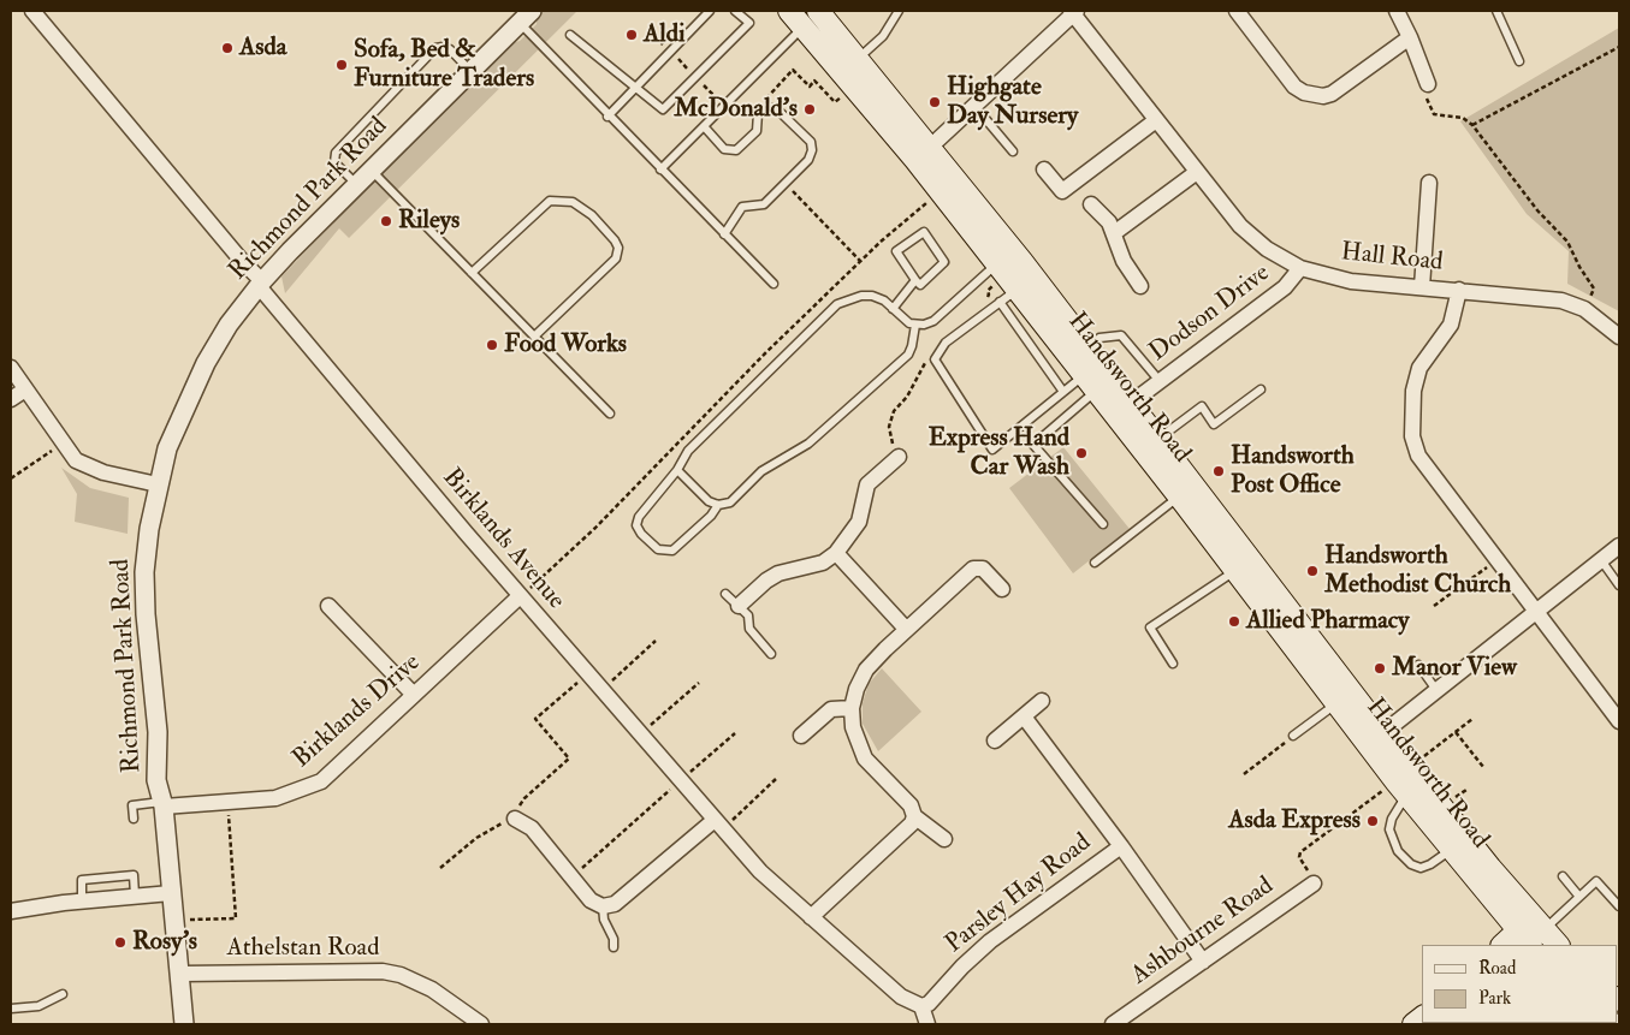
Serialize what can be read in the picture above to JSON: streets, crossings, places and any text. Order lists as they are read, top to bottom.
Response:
{
  "streets": {
    "main road": ["Handsworth Road"],
    "street": [
      "Richmond Park Road",
      "Hall Road",
      "Dodson Drive",
      "Birklands Avenue",
      "Birklands Drive",
      "Parsley Hay Road",
      "Ashbourne Road",
      "Athelstan Road"
    ]
  },
  "crossings": [
    ["Richmond Park Road", "Birklands Avenue"],
    ["Richmond Park Road", "Birklands Drive"],
    ["Richmond Park Road", "Athelstan Road"],
    ["Hall Road", "Dodson Drive"],
    ["Dodson Drive", "Handsworth Road"],
    ["Birklands Avenue", "Birklands Drive"]
  ],
  "places": [
    "Aldi",
    "Asda",
    "Sofa, Bed & Furniture Traders",
    "Highgate Day Nursery",
    "McDonald's",
    "Rileys",
    "Food Works",
    "Express Hand Car Wash",
    "Handsworth Post Office",
    "Handsworth Methodist Church",
    "Allied Pharmacy",
    "Manor View",
    "Asda Express",
    "Rosy's"
  ],
  "legend": ["Road", "Park"]
}
